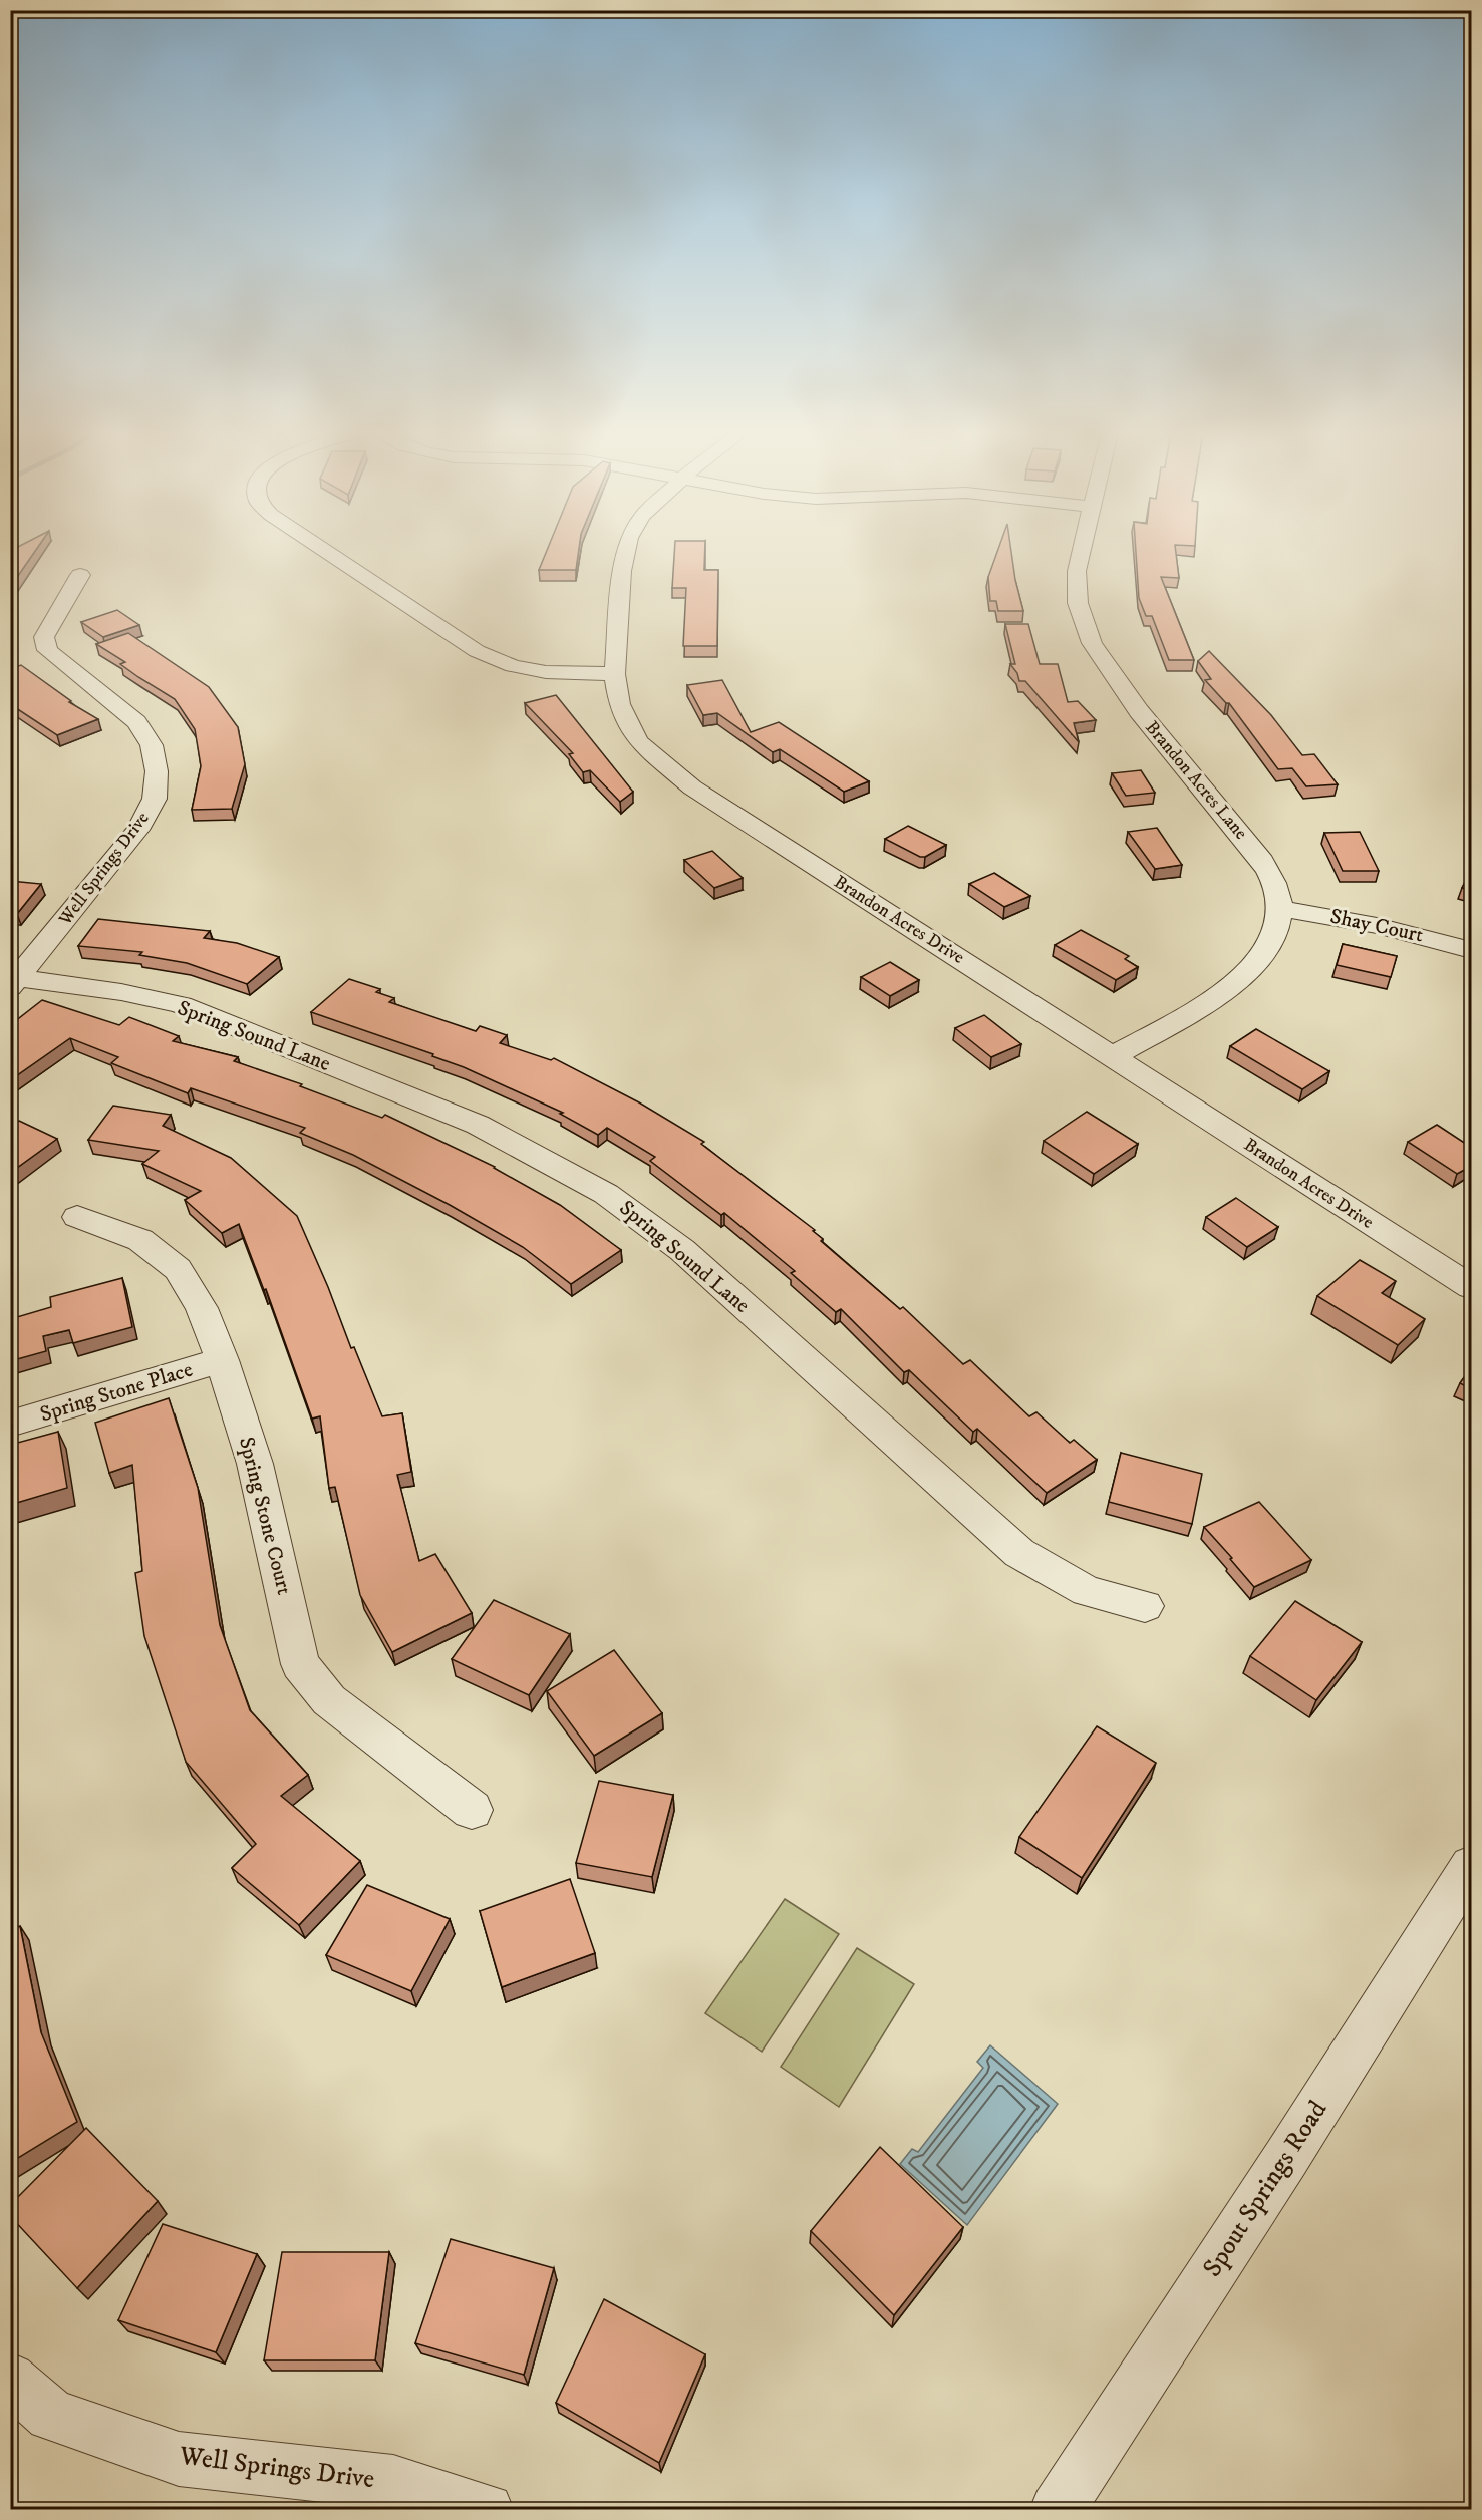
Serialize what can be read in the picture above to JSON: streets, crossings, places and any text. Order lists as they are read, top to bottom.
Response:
{
  "streets": {
    "street": [
      "Brandon Acres Lane",
      "Well Springs Drive",
      "Brandon Acres Drive",
      "Shay Court",
      "Spring Sound Lane",
      "Spring Stone Place",
      "Spring Stone Court",
      "Spout Springs Road"
    ]
  },
  "crossings": [
    ["Brandon Acres Lane", "Brandon Acres Drive"],
    ["Brandon Acres Lane", "Shay Court"],
    ["Well Springs Drive", "Spring Sound Lane"],
    ["Spring Stone Place", "Spring Stone Court"]
  ]
}
